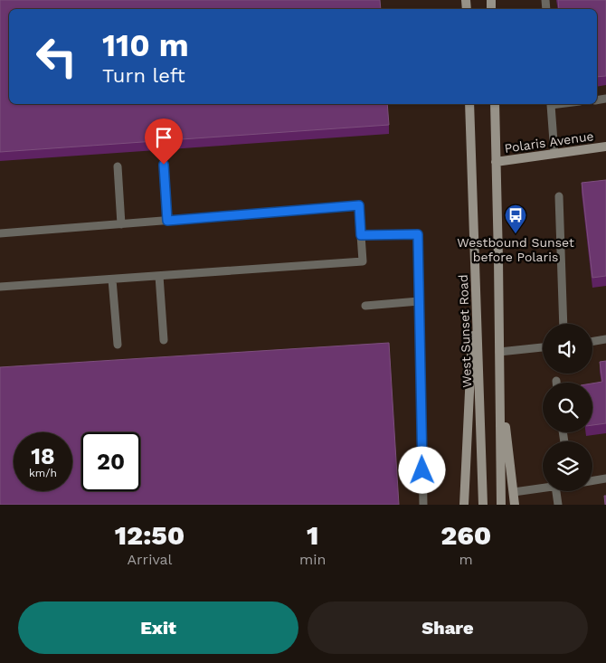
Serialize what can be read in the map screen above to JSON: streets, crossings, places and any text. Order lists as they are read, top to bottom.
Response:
{
  "streets": {
    "main road": ["Polaris Avenue", "West Sunset Road"]
  },
  "places": {
    "bus stop": ["Westbound Sunset before Polaris"]
  },
  "page": {
    "turn": ["110 m", "Turn left"],
    "speed": "18 km/h",
    "limit": "20",
    "eta": [
      "12:50",
      "Arrival",
      "1",
      "min",
      "260",
      "m"
    ],
    "buttons": ["Exit", "Share"]
  }
}
